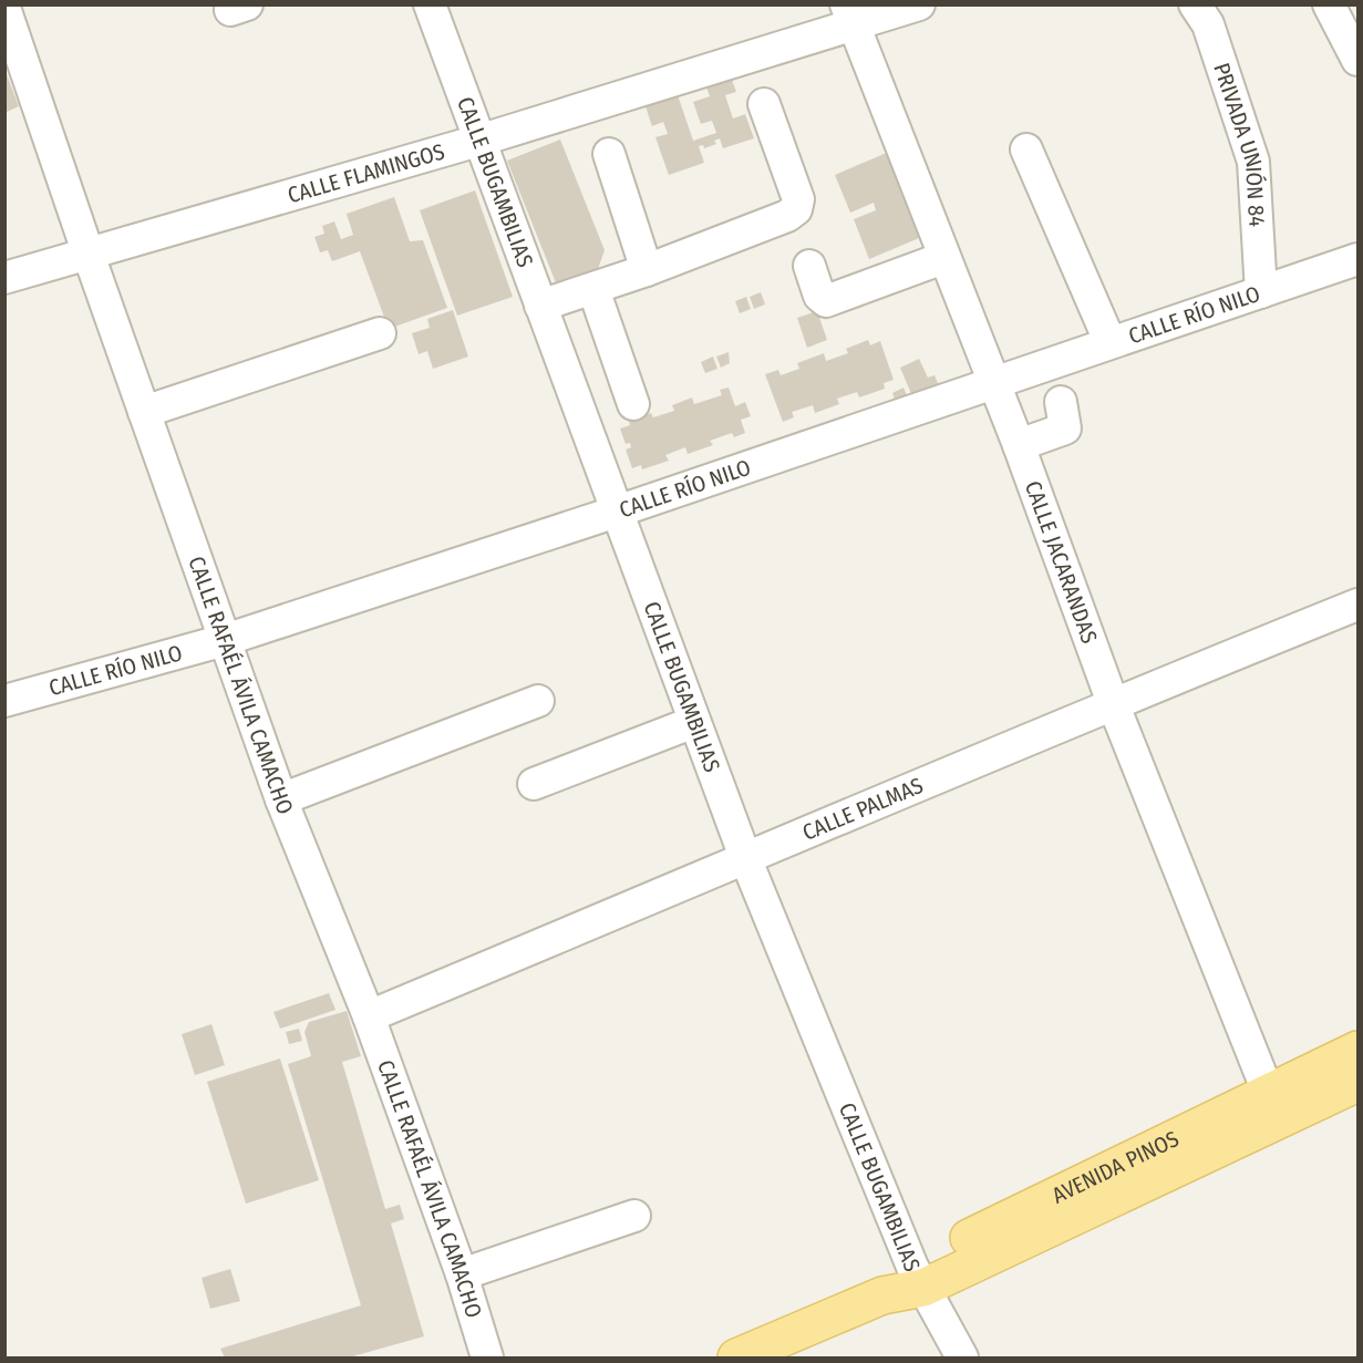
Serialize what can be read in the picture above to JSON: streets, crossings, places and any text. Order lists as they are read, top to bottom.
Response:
{
  "streets": {
    "main road": ["AVENIDA PINOS"],
    "street": [
      "PRIVADA UNIÓN 84",
      "CALLE FLAMINGOS",
      "CALLE BUGAMBILIAS",
      "CALLE RÍO NILO",
      "CALLE JACARANDAS",
      "CALLE RAFAÉL ÁVILA CAMACHO",
      "CALLE PALMAS"
    ]
  },
  "crossings": [
    ["PRIVADA UNIÓN 84", "CALLE RÍO NILO"],
    ["CALLE FLAMINGOS", "CALLE BUGAMBILIAS"],
    ["CALLE FLAMINGOS", "CALLE JACARANDAS"],
    ["CALLE FLAMINGOS", "CALLE RAFAÉL ÁVILA CAMACHO"],
    ["CALLE BUGAMBILIAS", "CALLE RÍO NILO"],
    ["CALLE BUGAMBILIAS", "CALLE PALMAS"],
    ["CALLE BUGAMBILIAS", "AVENIDA PINOS"],
    ["CALLE RÍO NILO", "CALLE JACARANDAS"],
    ["CALLE RÍO NILO", "CALLE RAFAÉL ÁVILA CAMACHO"],
    ["CALLE JACARANDAS", "CALLE PALMAS"],
    ["CALLE JACARANDAS", "AVENIDA PINOS"],
    ["CALLE RAFAÉL ÁVILA CAMACHO", "CALLE PALMAS"]
  ]
}
